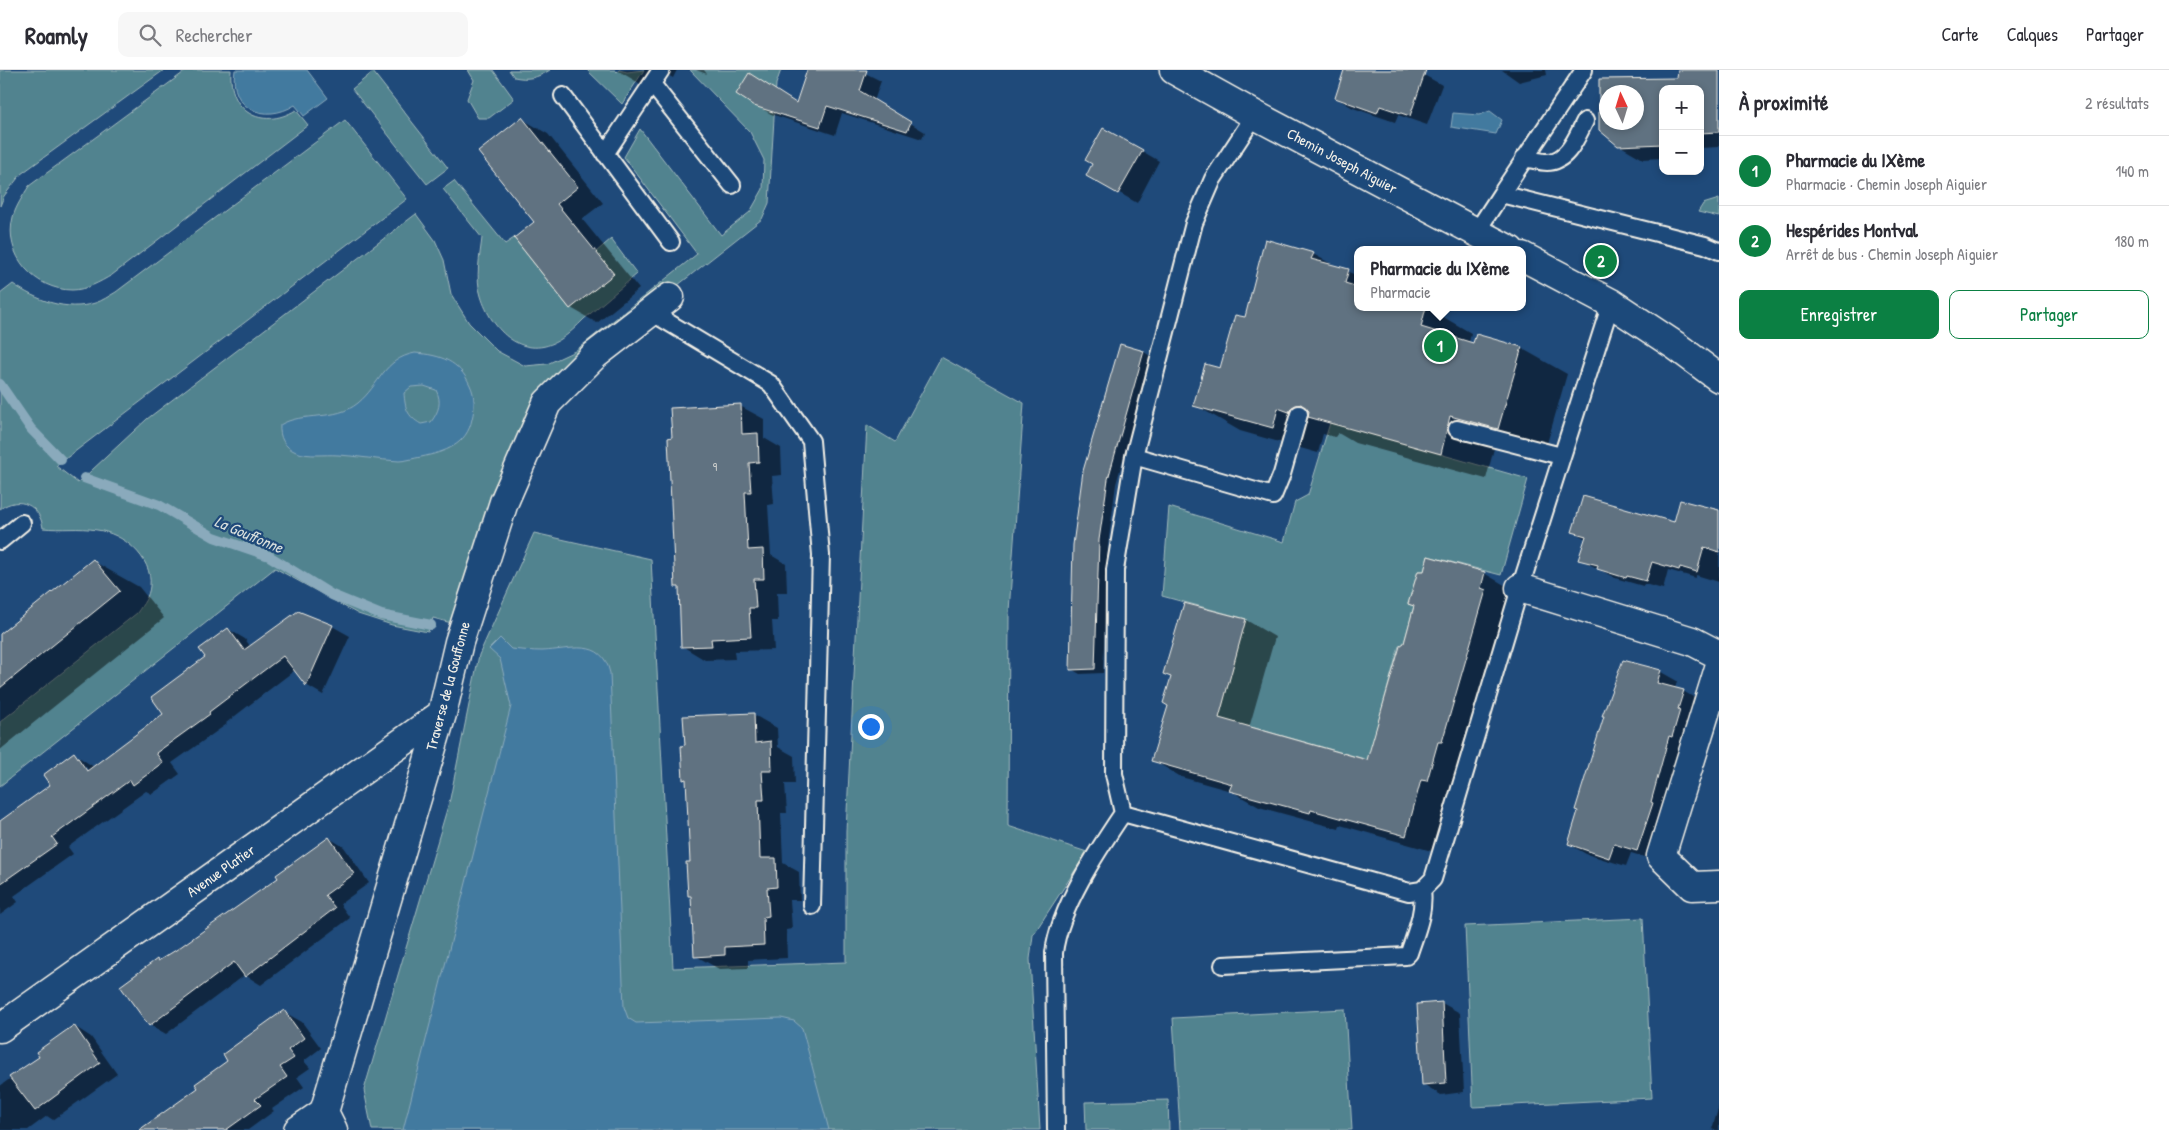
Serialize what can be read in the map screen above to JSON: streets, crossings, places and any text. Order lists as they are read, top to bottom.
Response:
{
  "streets": {
    "street": ["Chemin Joseph Aiguier", "Traverse de la Gouffonne", "Avenue Platier"]
  },
  "crossings": [
    ["Traverse de la Gouffonne", "Avenue Platier"]
  ],
  "water": ["La Gouffonne"],
  "house_numbers": ["9"],
  "north": "top",
  "page": {
    "header": "Roamly",
    "search": "Rechercher",
    "nav": ["Carte", "Calques", "Partager"],
    "heading": ["À proximité", "2 résultats"],
    "map_buttons": ["+", "−"],
    "list": [
      {
        "mark": "1",
        "name": "Pharmacie du IXème",
        "note": "Pharmacie · Chemin Joseph Aiguier",
        "value": "140 m"
      },
      {
        "mark": "2",
        "name": "Hespérides Montval",
        "note": "Arrêt de bus · Chemin Joseph Aiguier",
        "value": "180 m"
      }
    ],
    "pins": ["2", "1"],
    "popup": ["Pharmacie du IXème", "Pharmacie"],
    "buttons": ["Enregistrer", "Partager"]
  }
}
